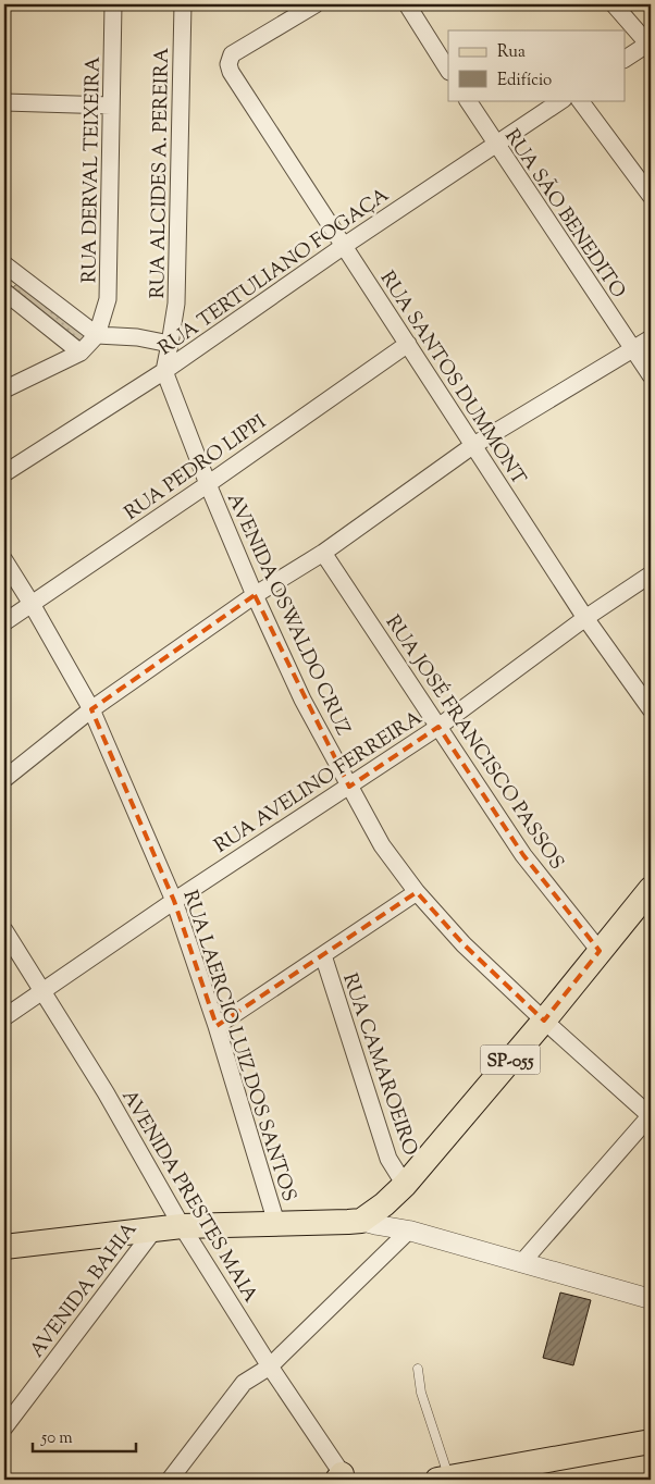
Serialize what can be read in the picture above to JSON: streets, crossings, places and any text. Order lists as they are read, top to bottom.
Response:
{
  "streets": {
    "main road": ["SP-055"],
    "street": [
      "RUA DERVAL TEIXEIRA",
      "RUA ALCIDES A. PEREIRA",
      "RUA SÃO BENEDITO",
      "RUA TERTULIANO FOGAÇA",
      "RUA SANTOS DUMMONT",
      "RUA PEDRO LIPPI",
      "AVENIDA OSWALDO CRUZ",
      "RUA JOSÉ FRANCISCO PASSOS",
      "RUA AVELINO FERREIRA",
      "RUA LAERCIO LUIZ DOS SANTOS",
      "RUA CAMAROEIRO",
      "AVENIDA PRESTES MAIA",
      "AVENIDA BAHIA"
    ]
  },
  "crossings": [
    ["RUA ALCIDES A. PEREIRA", "RUA TERTULIANO FOGAÇA"],
    ["RUA ALCIDES A. PEREIRA", "AVENIDA OSWALDO CRUZ"],
    ["RUA SÃO BENEDITO", "RUA TERTULIANO FOGAÇA"],
    ["RUA TERTULIANO FOGAÇA", "RUA SANTOS DUMMONT"],
    ["RUA TERTULIANO FOGAÇA", "AVENIDA OSWALDO CRUZ"],
    ["RUA SANTOS DUMMONT", "RUA PEDRO LIPPI"],
    ["RUA SANTOS DUMMONT", "RUA AVELINO FERREIRA"],
    ["RUA PEDRO LIPPI", "AVENIDA OSWALDO CRUZ"],
    ["RUA PEDRO LIPPI", "RUA LAERCIO LUIZ DOS SANTOS"],
    ["AVENIDA OSWALDO CRUZ", "RUA AVELINO FERREIRA"],
    ["AVENIDA OSWALDO CRUZ", "SP-055"],
    ["RUA JOSÉ FRANCISCO PASSOS", "RUA AVELINO FERREIRA"],
    ["RUA JOSÉ FRANCISCO PASSOS", "SP-055"],
    ["RUA AVELINO FERREIRA", "RUA LAERCIO LUIZ DOS SANTOS"],
    ["RUA AVELINO FERREIRA", "AVENIDA PRESTES MAIA"],
    ["SP-055", "RUA CAMAROEIRO"]
  ],
  "legend": ["Rua", "Edifício"],
  "scale_bar": "50 m"
}
